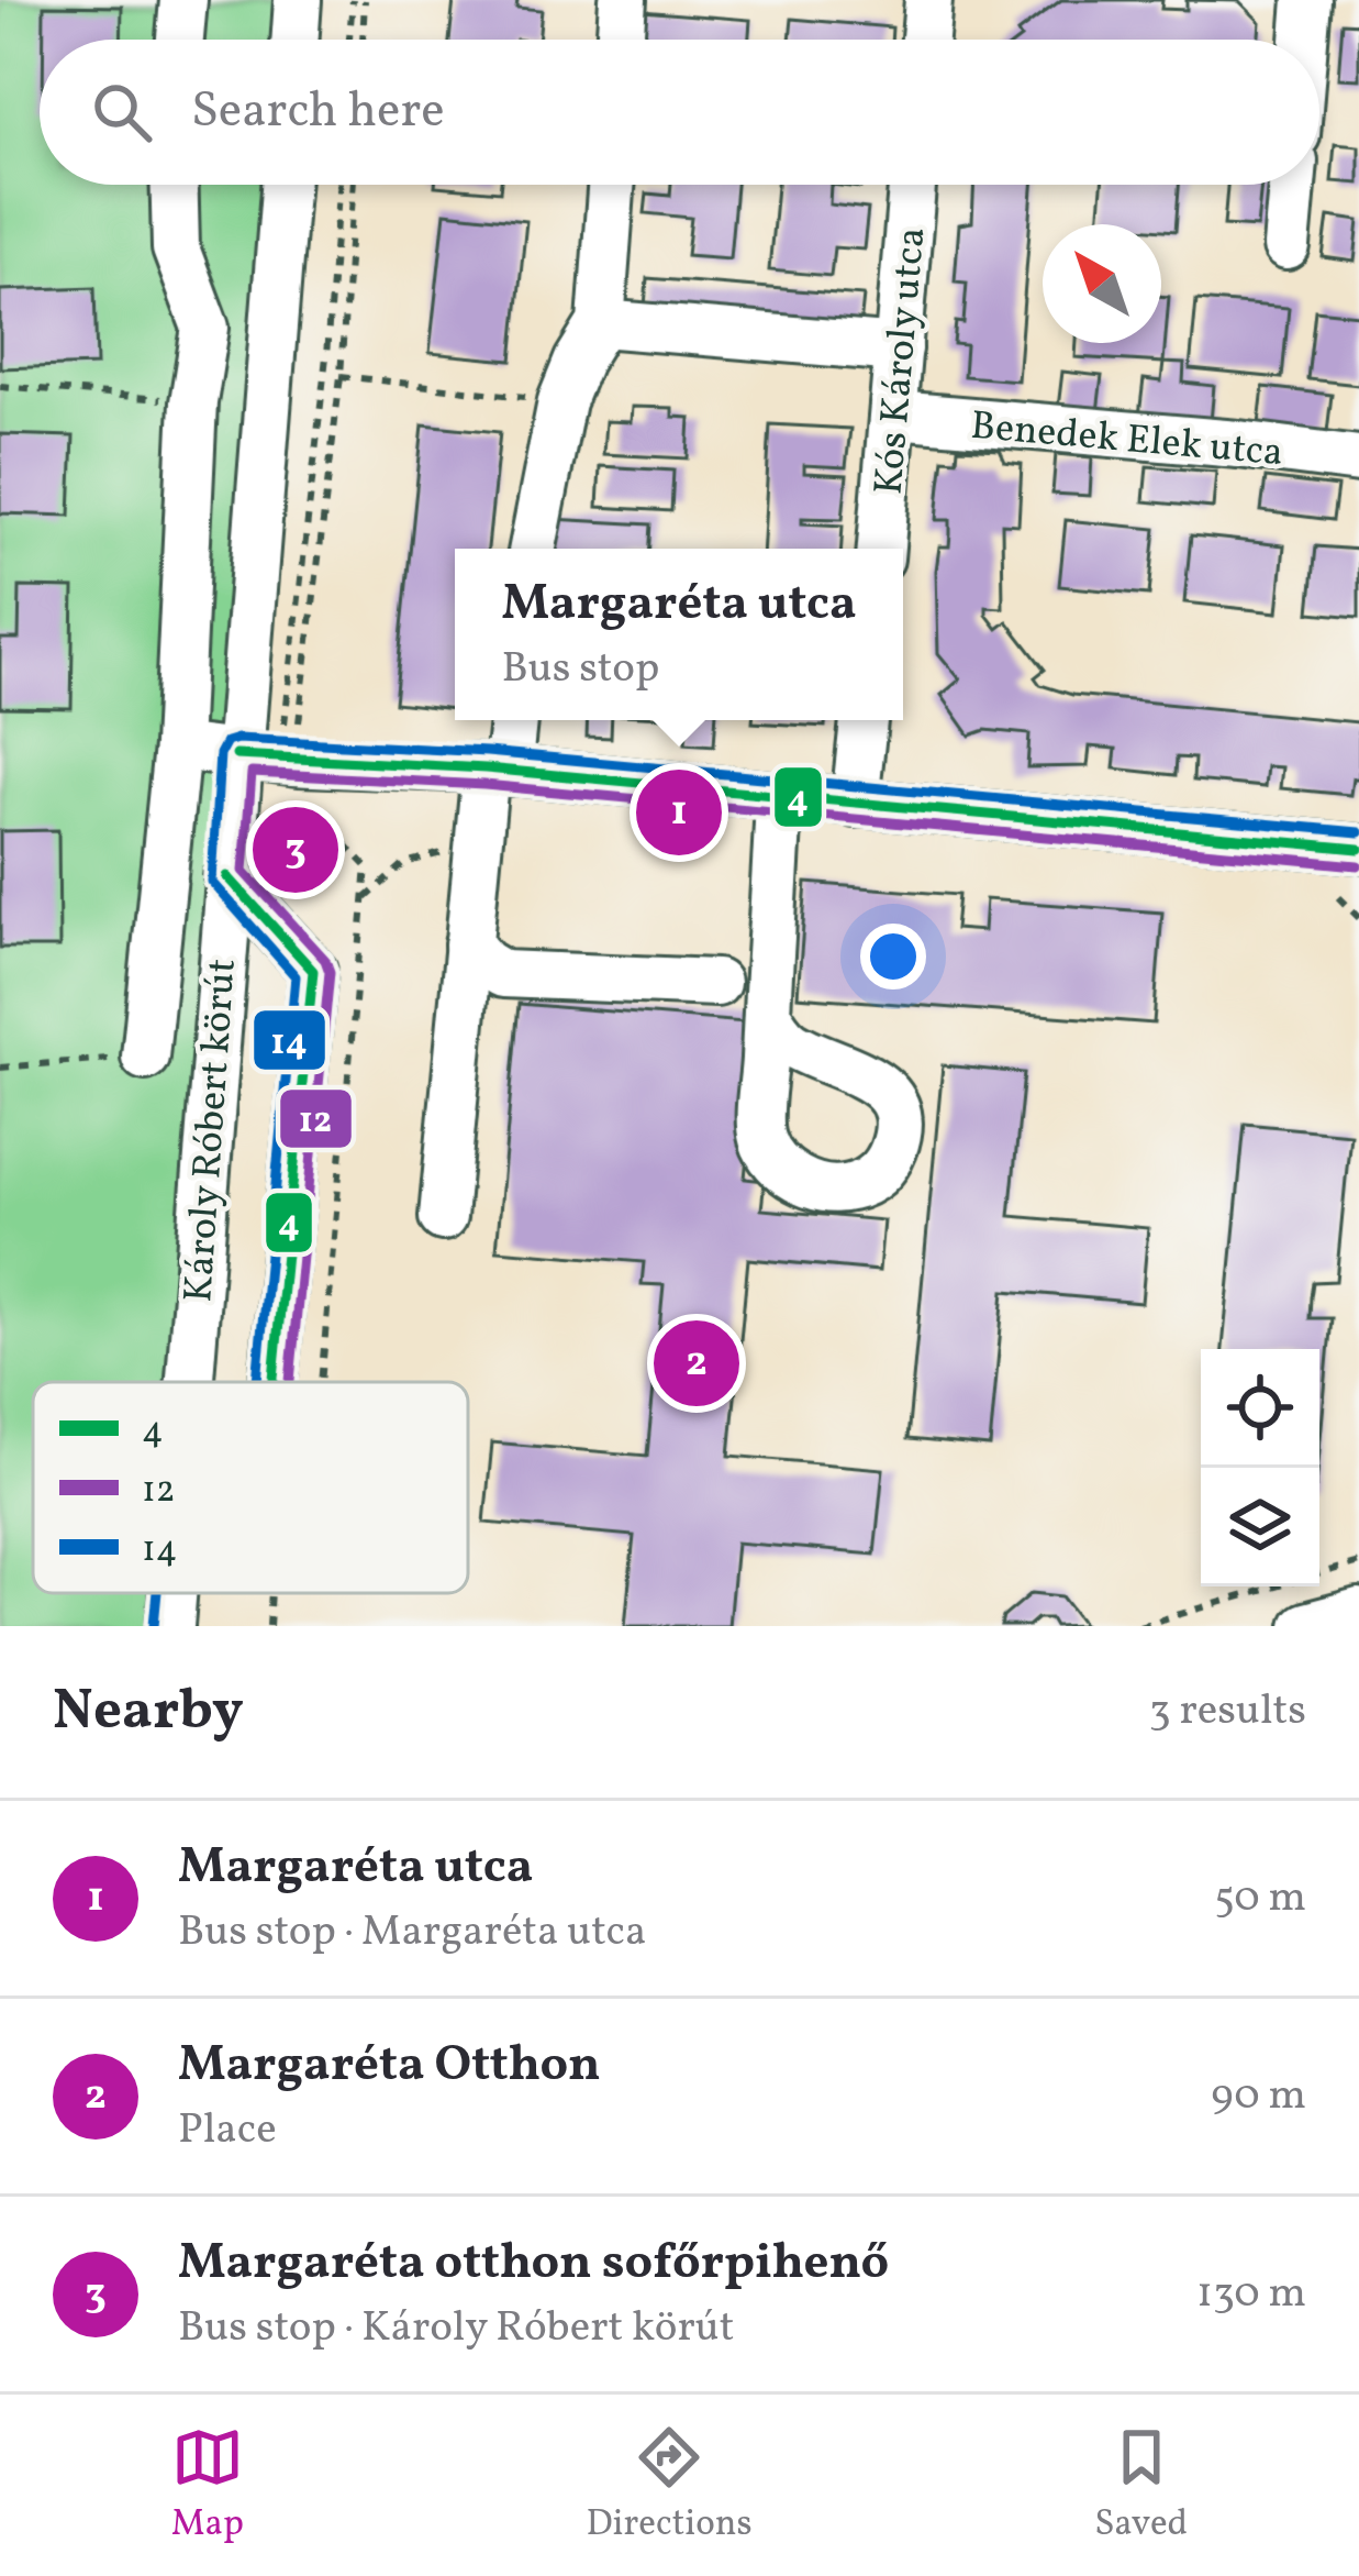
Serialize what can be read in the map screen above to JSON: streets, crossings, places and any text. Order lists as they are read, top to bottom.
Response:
{
  "streets": {
    "street": ["Kós Károly utca", "Benedek Elek utca", "Károly Róbert körút"]
  },
  "crossings": [
    ["Kós Károly utca", "Benedek Elek utca"]
  ],
  "lines": ["transit line 14", "transit line 4", "transit line 12"],
  "legend": ["4", "12", "14"],
  "north": "top left",
  "page": {
    "search": "Search here",
    "popup": ["Margaréta utca", "Bus stop"],
    "pins": ["1", "3", "2"],
    "heading": ["Nearby", "3 results"],
    "list": [
      {
        "mark": "1",
        "name": "Margaréta utca",
        "note": "Bus stop · Margaréta utca",
        "value": "50 m"
      },
      {
        "mark": "2",
        "name": "Margaréta Otthon",
        "note": "Place",
        "value": "90 m"
      },
      {
        "mark": "3",
        "name": "Margaréta otthon sofőrpihenő",
        "note": "Bus stop · Károly Róbert körút",
        "value": "130 m"
      }
    ],
    "nav": ["Map", "Directions", "Saved"]
  }
}
